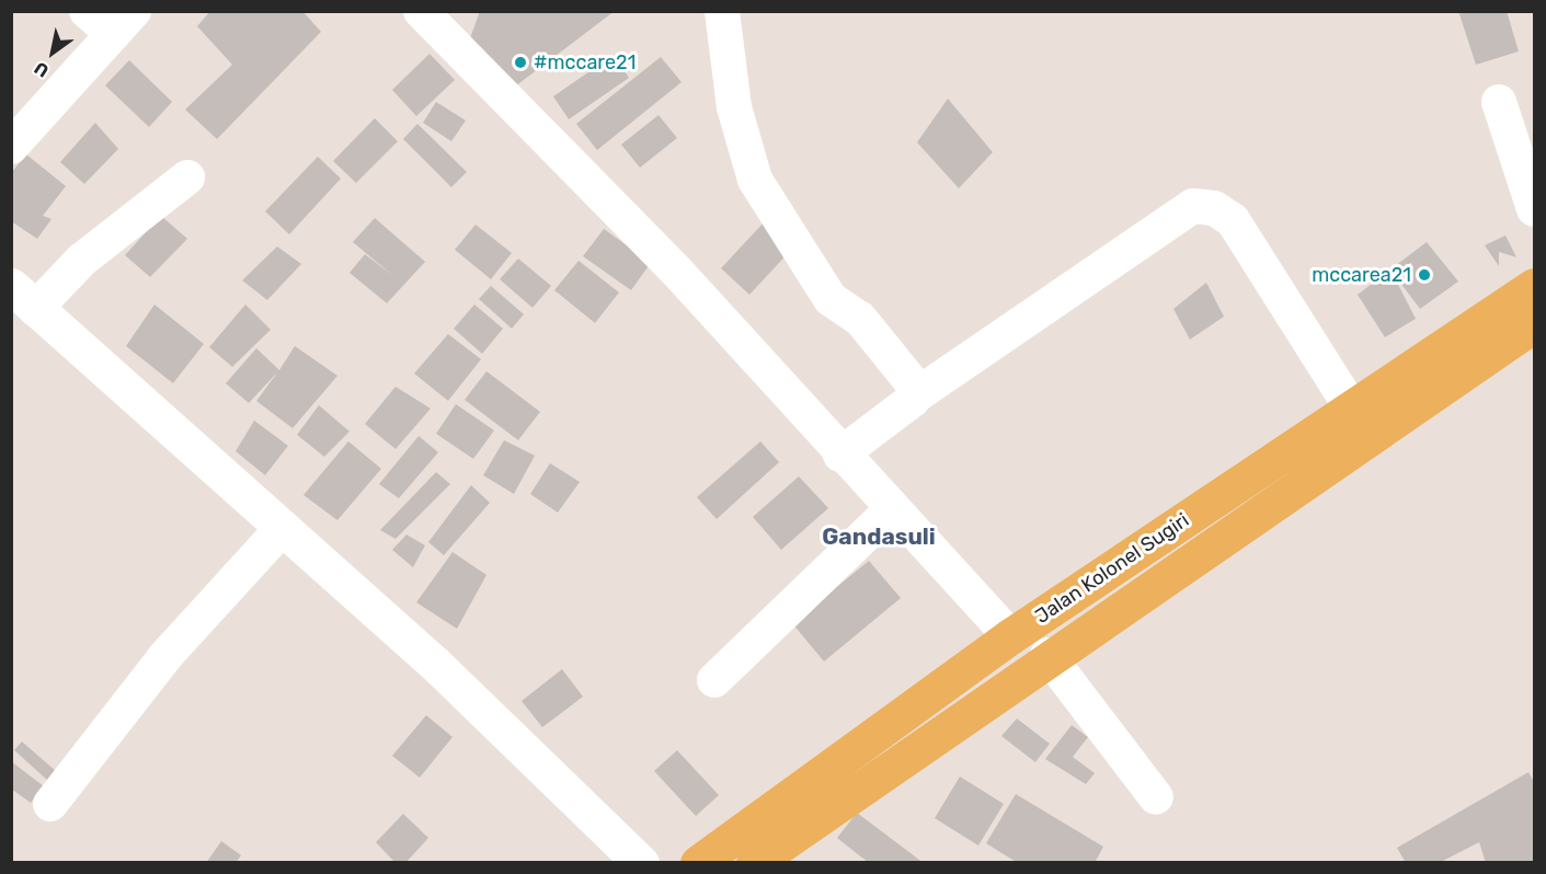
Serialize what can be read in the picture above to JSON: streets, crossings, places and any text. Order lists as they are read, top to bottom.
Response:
{
  "streets": {
    "main road": ["Jalan Kolonel Sugiri"]
  },
  "districts": ["Gandasuli"],
  "places": ["#mccare21", "mccarea21"],
  "north": "bottom left"
}
